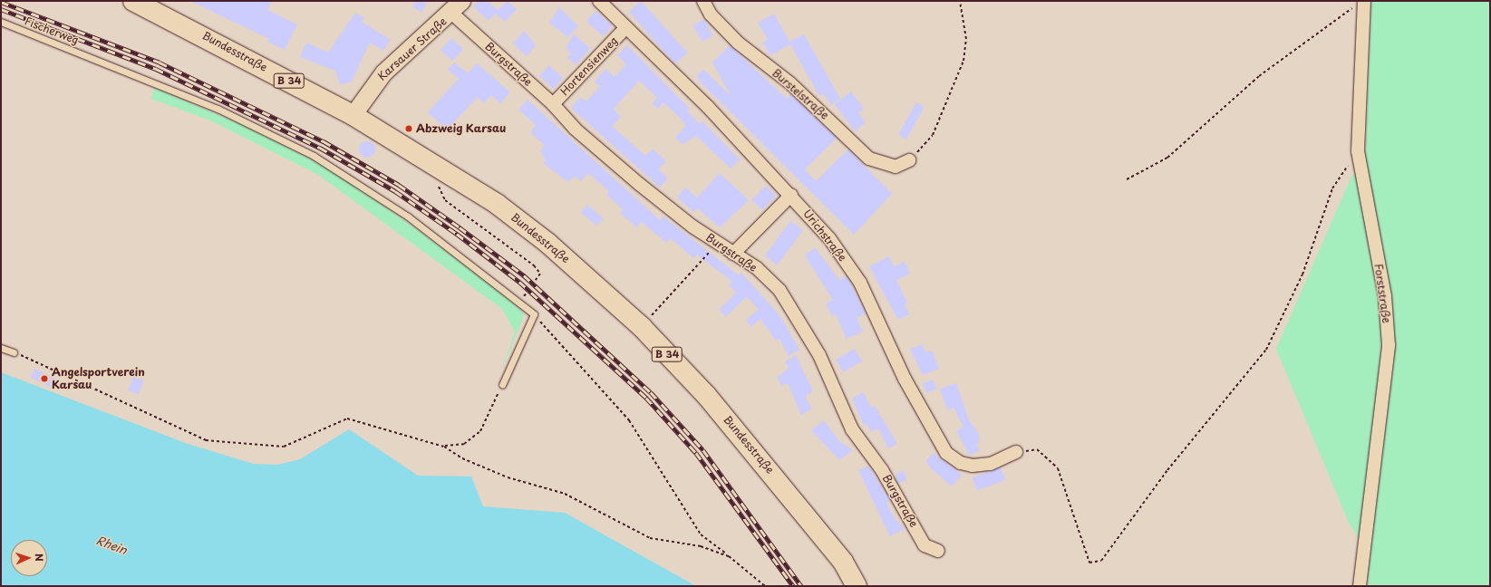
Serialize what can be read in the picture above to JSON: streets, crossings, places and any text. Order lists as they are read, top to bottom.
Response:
{
  "streets": {
    "main road": ["Bundesstraße", "B 34"],
    "street": [
      "Karsauer Straße",
      "Burgstraße",
      "Hortensienweg",
      "Burstelstraße",
      "Urichstraße",
      "Forststraße"
    ],
    "lane": ["Fischerweg"]
  },
  "crossings": [
    ["Karsauer Straße", "Bundesstraße"],
    ["Karsauer Straße", "Burgstraße"],
    ["Burgstraße", "Hortensienweg"],
    ["Hortensienweg", "Urichstraße"]
  ],
  "water": ["Rhein"],
  "places": ["Abzweig Karsau", "Angelsportverein Karsau"],
  "north": "right"
}
